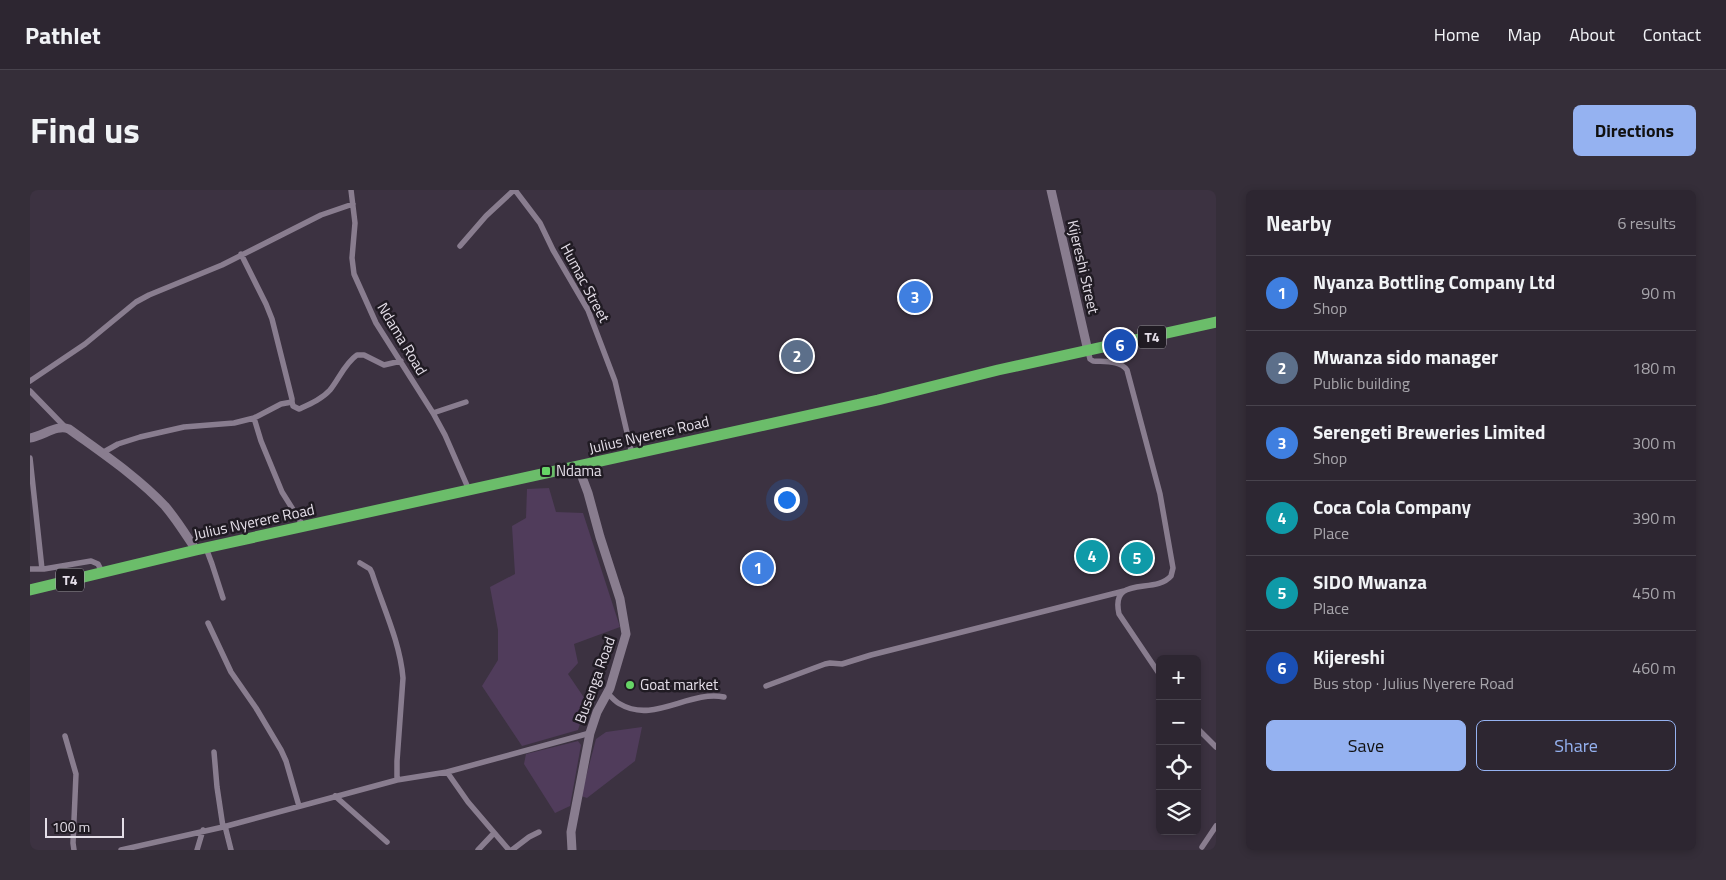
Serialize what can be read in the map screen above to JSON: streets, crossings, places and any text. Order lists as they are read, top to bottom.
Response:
{
  "streets": {
    "highway": ["T4", "Julius Nyerere Road"],
    "street": [
      "Kijereshi Street",
      "Humac Street",
      "Ndama Road",
      "Busenga Road"
    ]
  },
  "crossings": [
    ["Kijereshi Street", "Julius Nyerere Road"],
    ["Humac Street", "Julius Nyerere Road"],
    ["Ndama Road", "Julius Nyerere Road"],
    ["Julius Nyerere Road", "Busenga Road"]
  ],
  "places": {
    "transit": ["Ndama"],
    "other": ["Goat market"]
  },
  "scale_bar": "100 m",
  "page": {
    "header": "Pathlet",
    "nav": [
      "Home",
      "Map",
      "About",
      "Contact"
    ],
    "title": "Find us",
    "buttons": [
      "Directions",
      ["Save", "Share"]
    ],
    "heading": ["Nearby", "6 results"],
    "list": [
      {
        "mark": "1",
        "name": "Nyanza Bottling Company Ltd",
        "note": "Shop",
        "value": "90 m"
      },
      {
        "mark": "2",
        "name": "Mwanza sido manager",
        "note": "Public building",
        "value": "180 m"
      },
      {
        "mark": "3",
        "name": "Serengeti Breweries Limited",
        "note": "Shop",
        "value": "300 m"
      },
      {
        "mark": "4",
        "name": "Coca Cola Company",
        "note": "Place",
        "value": "390 m"
      },
      {
        "mark": "5",
        "name": "SIDO Mwanza",
        "note": "Place",
        "value": "450 m"
      },
      {
        "mark": "6",
        "name": "Kijereshi",
        "note": "Bus stop · Julius Nyerere Road",
        "value": "460 m"
      }
    ],
    "pins": [
      "3",
      "6",
      "2",
      "4",
      "5",
      "1"
    ],
    "map_buttons": ["+", "−"],
    "scale": "100 m"
  }
}
